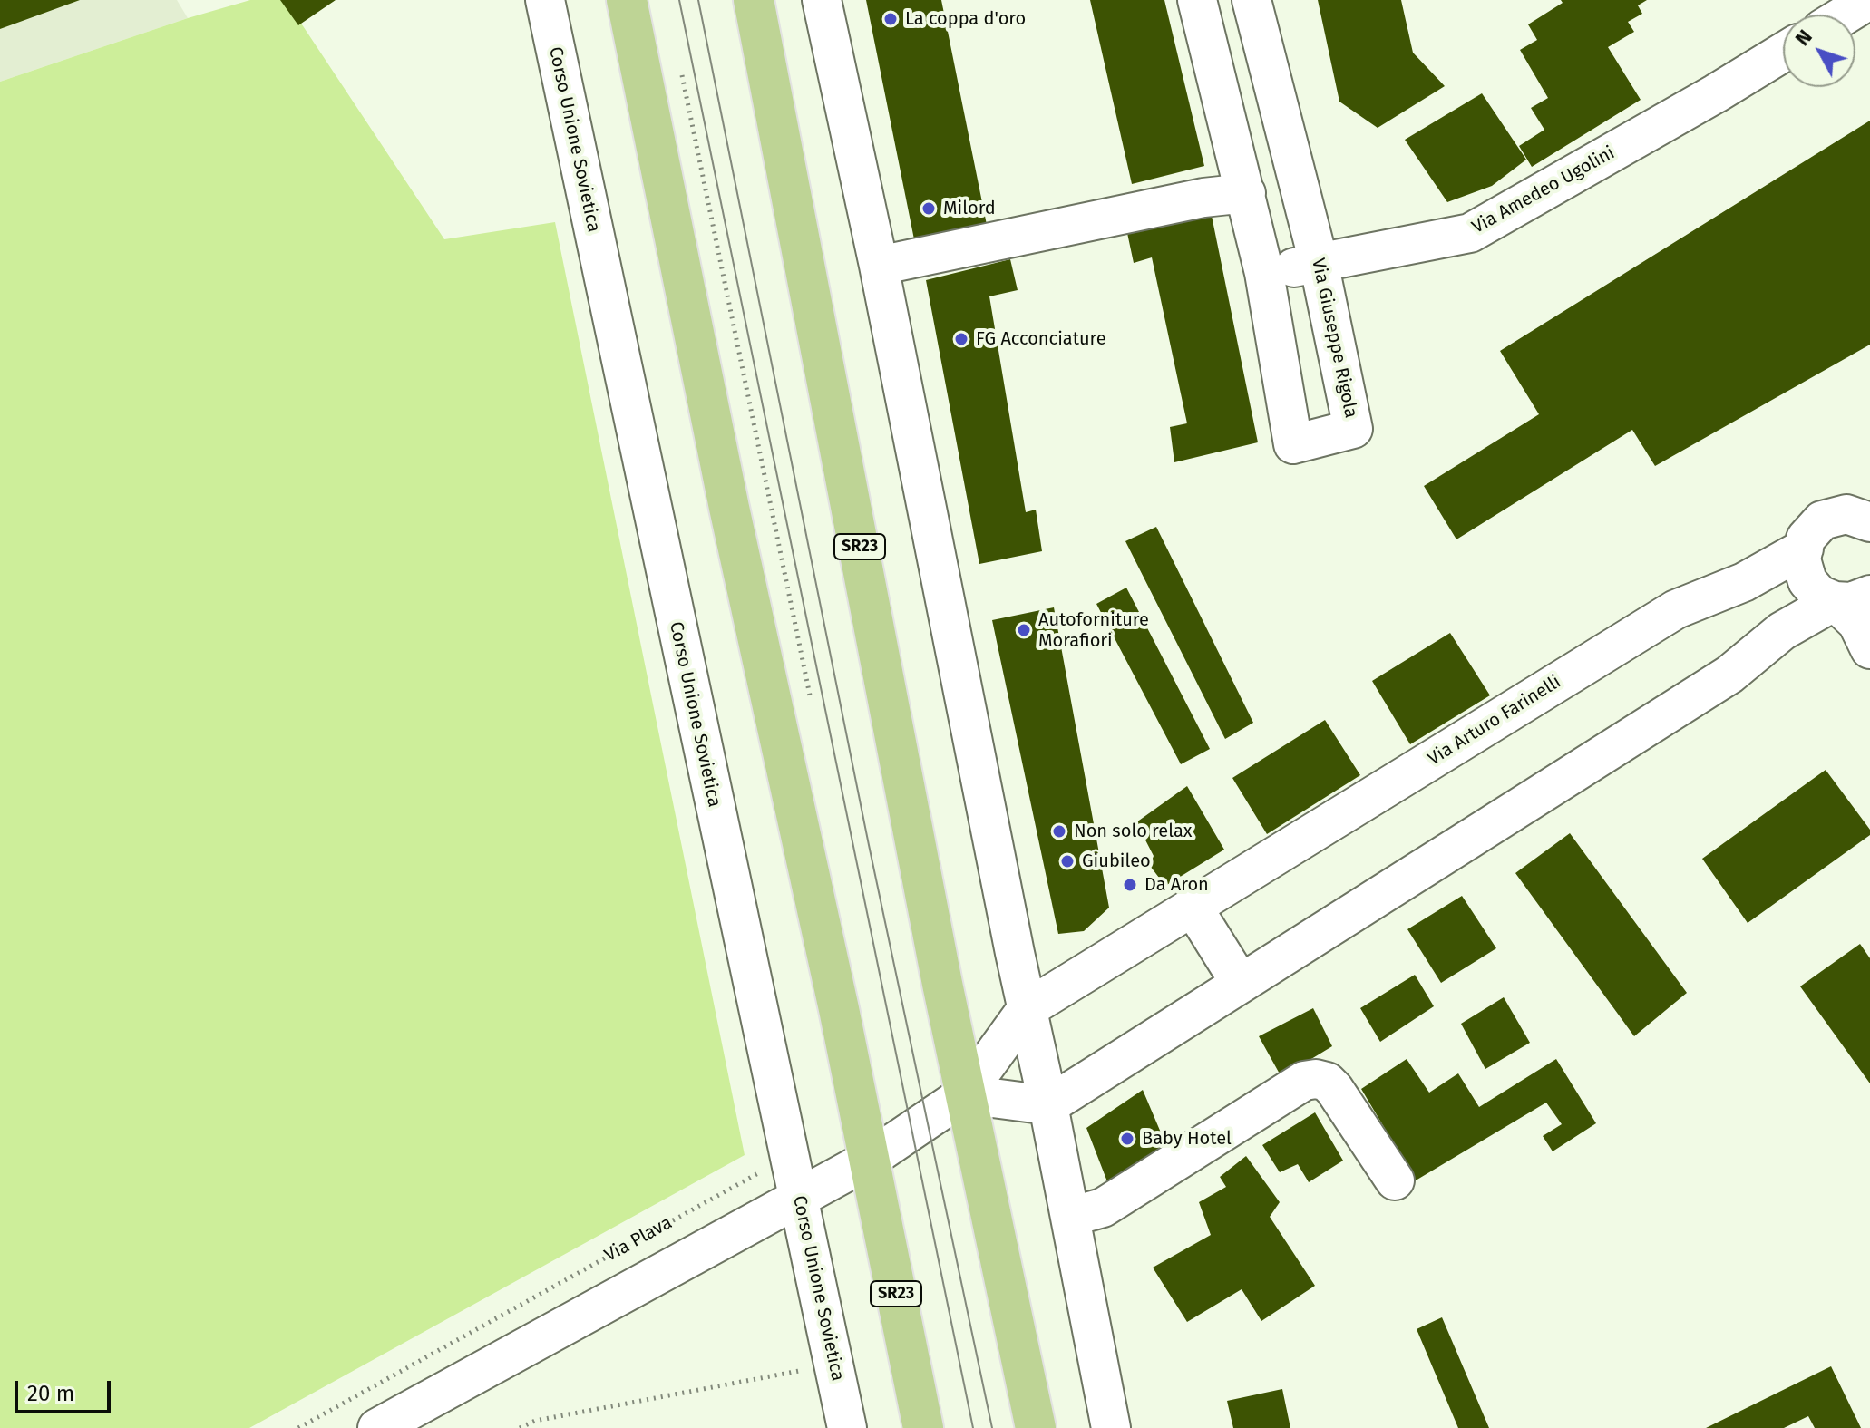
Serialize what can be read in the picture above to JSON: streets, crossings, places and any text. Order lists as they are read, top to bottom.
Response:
{
  "streets": {
    "main road": ["SR23"],
    "street": [
      "Corso Unione Sovietica",
      "Via Amedeo Ugolini",
      "Via Giuseppe Rigola",
      "Via Arturo Farinelli"
    ],
    "path": ["Via Plava"]
  },
  "crossings": [
    ["Via Amedeo Ugolini", "Via Giuseppe Rigola"],
    ["SR23", "Via Arturo Farinelli"]
  ],
  "places": [
    "La coppa d'oro",
    "Milord",
    "FG Acconciature",
    "Autoforniture Morafiori",
    "Non solo relax",
    "Giubileo",
    "Da Aron",
    "Baby Hotel"
  ],
  "scale_bar": "20 m",
  "north": "top left"
}
